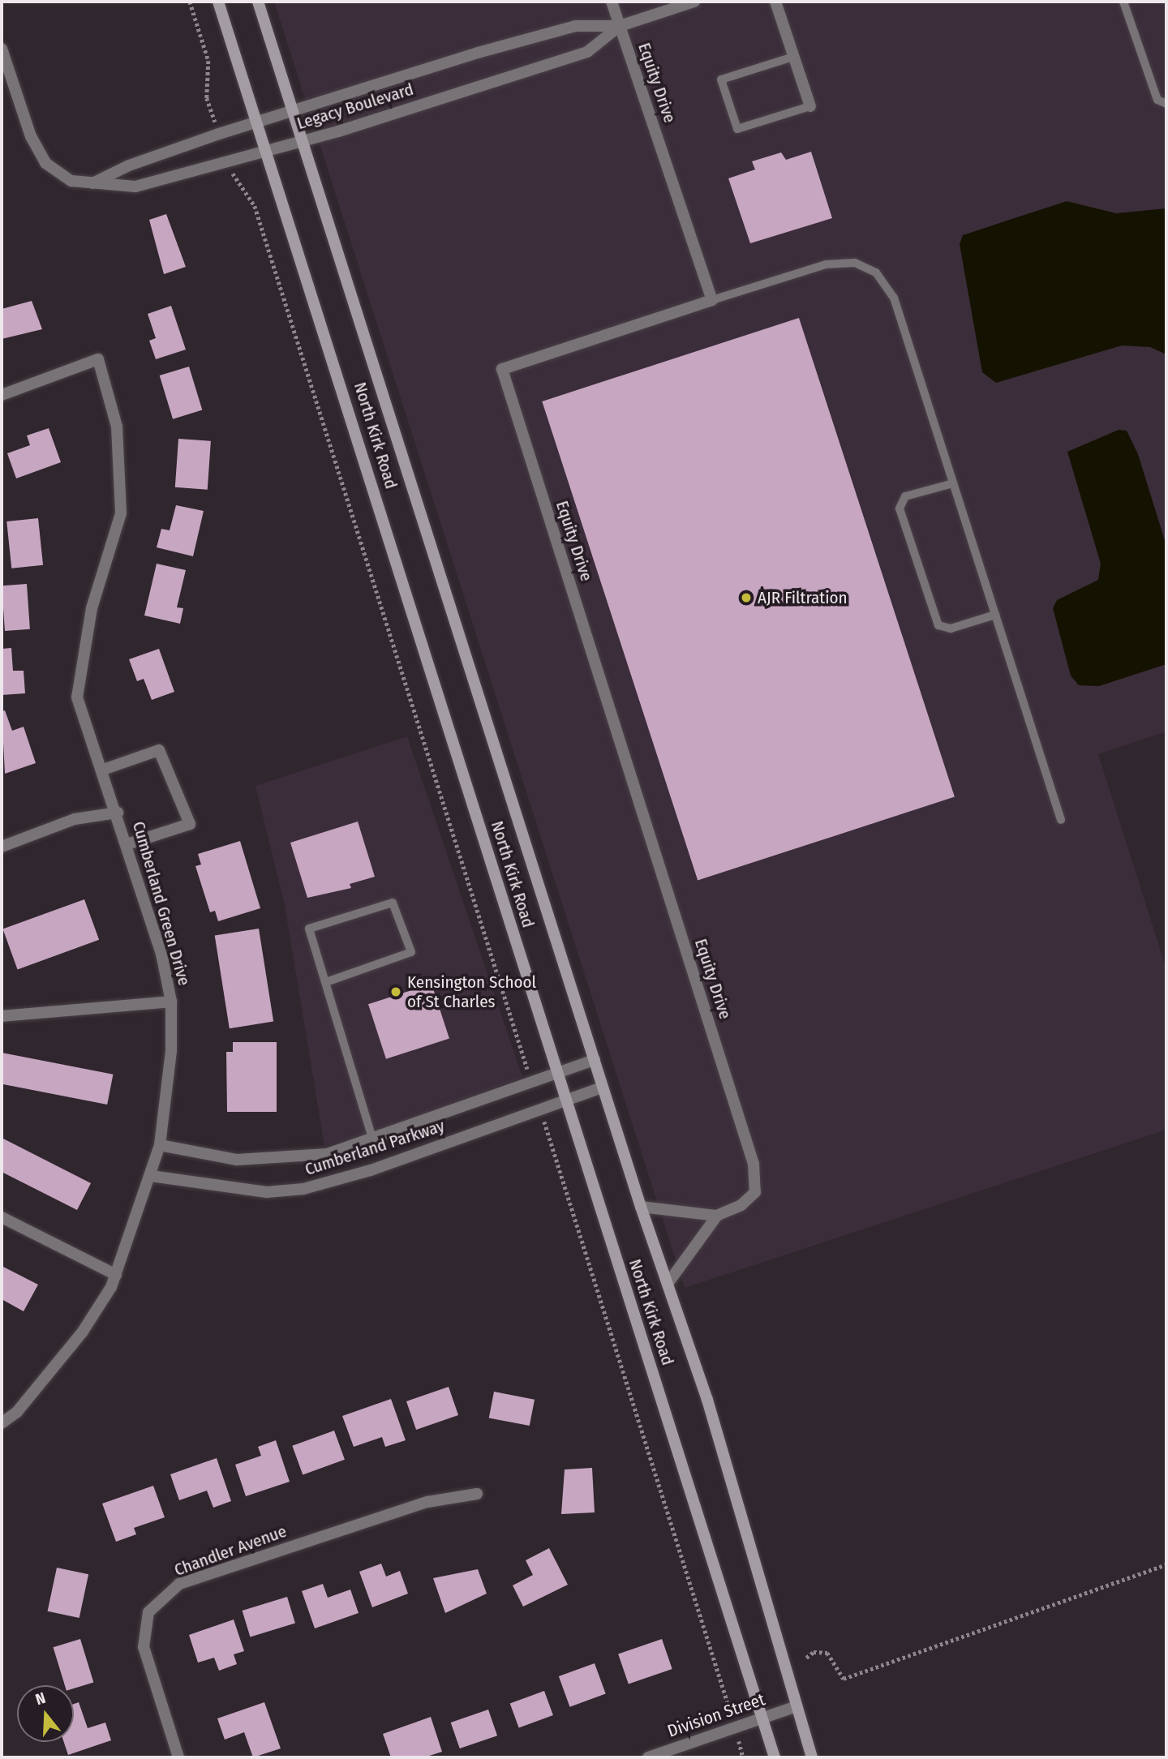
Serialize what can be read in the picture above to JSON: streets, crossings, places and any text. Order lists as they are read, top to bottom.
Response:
{
  "streets": {
    "main road": ["North Kirk Road"],
    "street": [
      "Equity Drive",
      "Legacy Boulevard",
      "Cumberland Green Drive",
      "Cumberland Parkway",
      "Chandler Avenue",
      "Division Street"
    ]
  },
  "crossings": [
    ["Equity Drive", "Legacy Boulevard"],
    ["Equity Drive", "North Kirk Road"],
    ["Legacy Boulevard", "North Kirk Road"],
    ["North Kirk Road", "Cumberland Parkway"],
    ["North Kirk Road", "Division Street"],
    ["Cumberland Green Drive", "Cumberland Parkway"]
  ],
  "places": ["AJR Filtration", "Kensington School of St Charles"],
  "north": "top"
}
